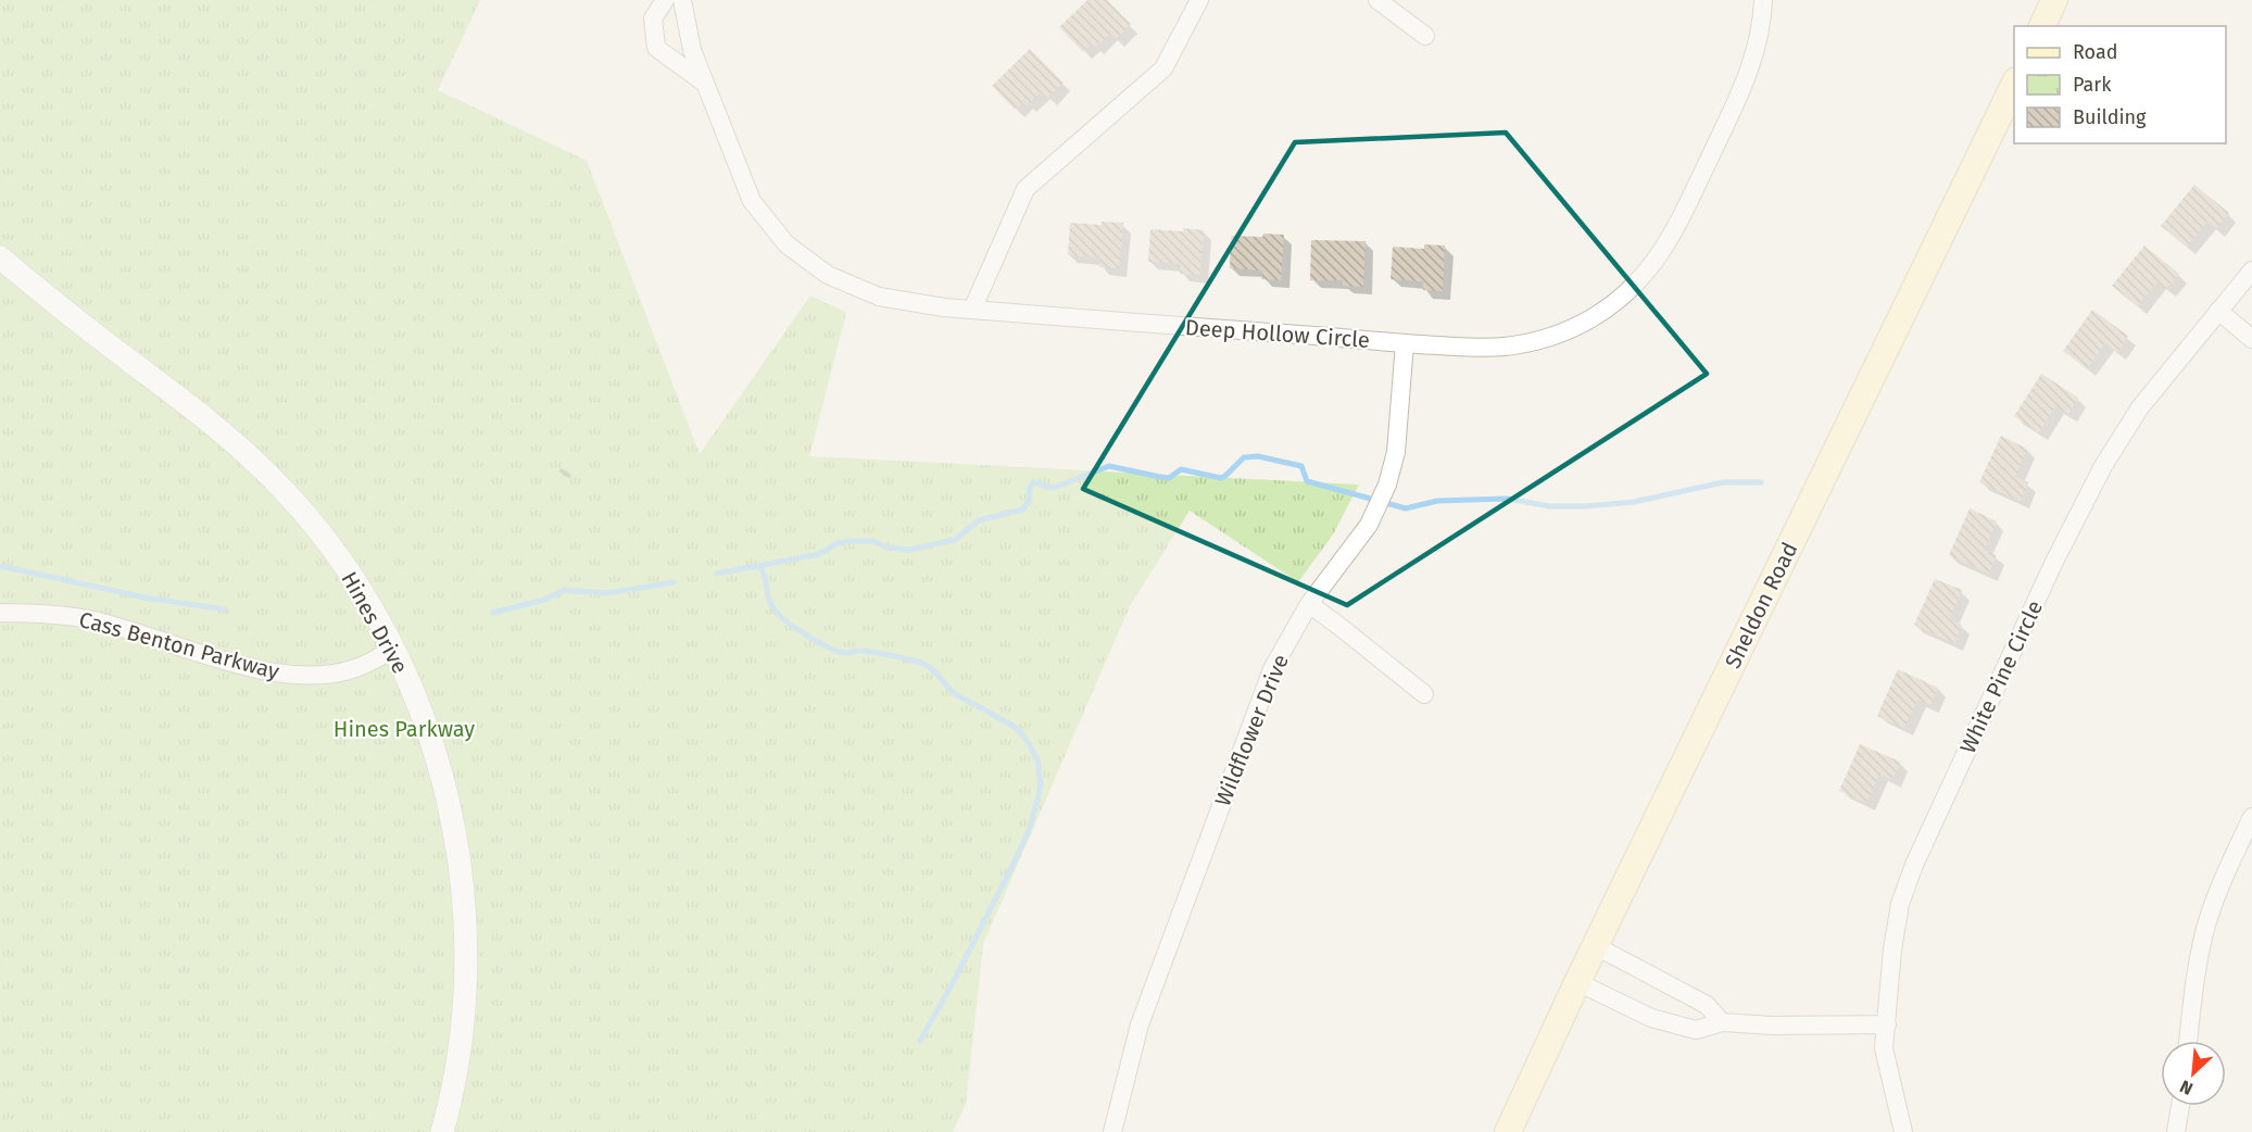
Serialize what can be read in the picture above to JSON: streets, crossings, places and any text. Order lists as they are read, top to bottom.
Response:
{
  "streets": {
    "main road": ["Sheldon Road"],
    "street": [
      "Deep Hollow Circle",
      "Hines Drive",
      "Cass Benton Parkway",
      "White Pine Circle",
      "Wildflower Drive"
    ]
  },
  "crossings": [
    ["Deep Hollow Circle", "Wildflower Drive"],
    ["Hines Drive", "Cass Benton Parkway"]
  ],
  "parks": ["Hines Parkway"],
  "legend": ["Road", "Park", "Building"],
  "north": "bottom left"
}
